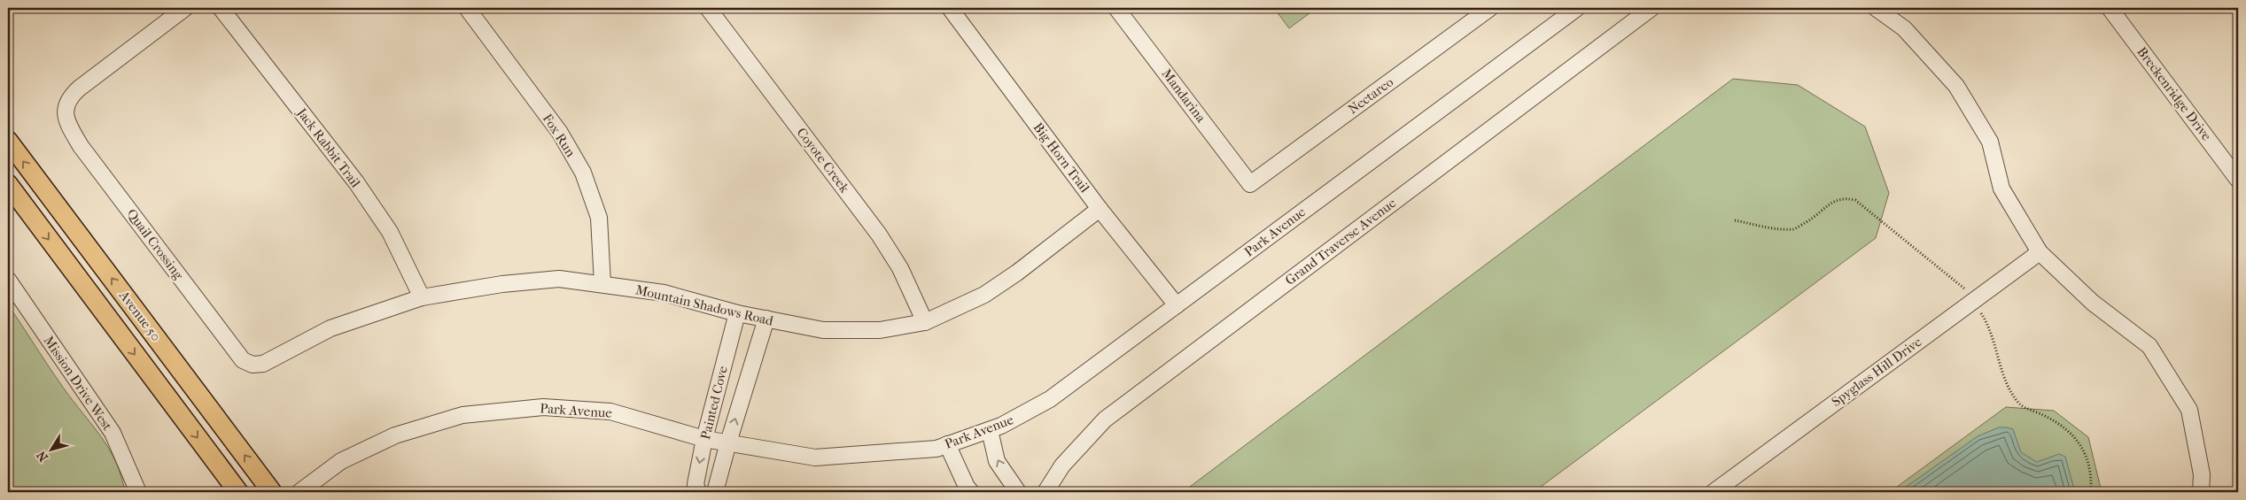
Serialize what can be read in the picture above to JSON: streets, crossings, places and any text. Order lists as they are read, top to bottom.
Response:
{
  "streets": {
    "main road": ["Avenue 50"],
    "street": [
      "Breckenridge Drive",
      "Mandarina",
      "Nectareo",
      "Fox Run",
      "Jack Rabbit Trail",
      "Big Horn Trail",
      "Coyote Creek",
      "Park Avenue",
      "Grand Traverse Avenue",
      "Quail Crossing",
      "Mountain Shadows Road",
      "Spyglass Hill Drive",
      "Mission Drive West",
      "Painted Cove"
    ]
  },
  "crossings": [
    ["Mandarina", "Nectareo"],
    ["Fox Run", "Mountain Shadows Road"],
    ["Jack Rabbit Trail", "Mountain Shadows Road"],
    ["Big Horn Trail", "Park Avenue"],
    ["Big Horn Trail", "Mountain Shadows Road"],
    ["Coyote Creek", "Mountain Shadows Road"],
    ["Park Avenue", "Painted Cove"],
    ["Quail Crossing", "Mountain Shadows Road"],
    ["Mountain Shadows Road", "Painted Cove"]
  ],
  "north": "bottom left"
}
